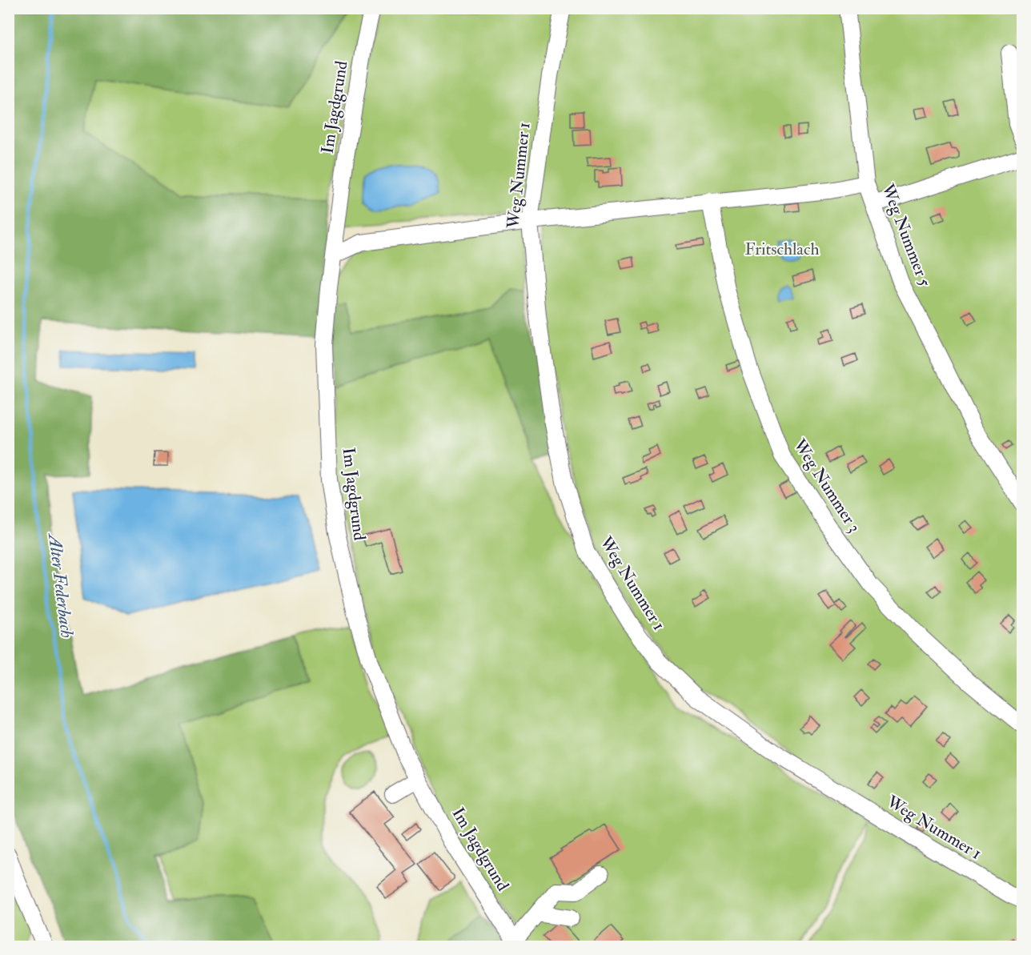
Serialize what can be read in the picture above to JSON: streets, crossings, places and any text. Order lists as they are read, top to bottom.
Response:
{
  "streets": {
    "street": [
      "Im Jagdgrund",
      "Weg Nummer 1",
      "Weg Nummer 5",
      "Weg Nummer 3"
    ]
  },
  "water": ["Alter Federbach"],
  "parks": ["Fritschlach"]
}
